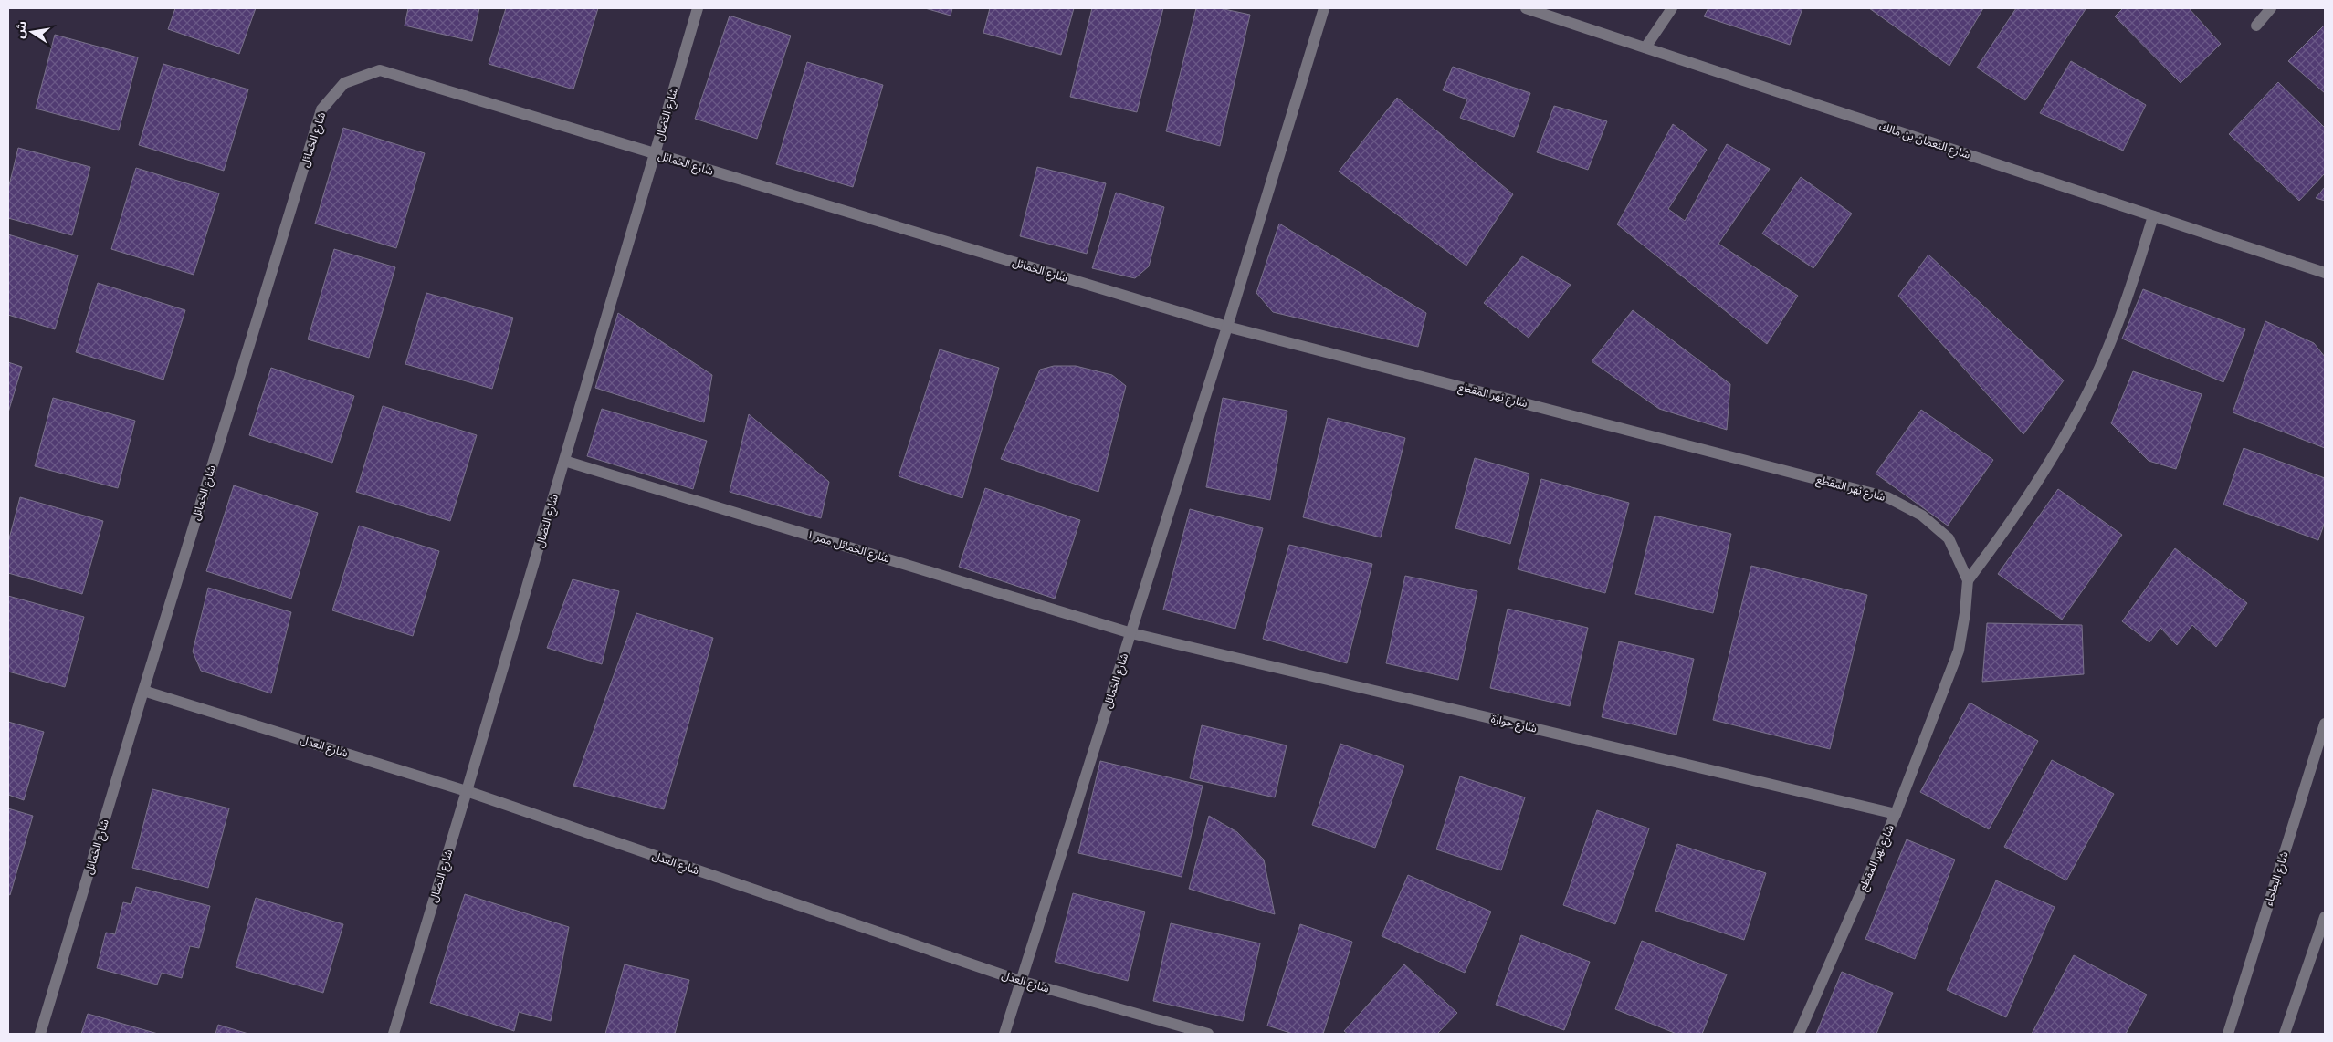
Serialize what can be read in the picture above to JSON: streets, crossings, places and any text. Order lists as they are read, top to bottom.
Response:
{
  "streets": {
    "street": [
      "شارع النضال",
      "شارع الخمائل",
      "شارع النعمان بن مالك",
      "شارع نهر المقطع",
      "شارع الخمائل ممر ١",
      "شارع حوارة",
      "شارع العدل",
      "شارع البطحاء"
    ]
  },
  "crossings": [
    ["شارع النضال", "شارع الخمائل"],
    ["شارع النضال", "شارع الخمائل ممر ١"],
    ["شارع النضال", "شارع العدل"],
    ["شارع الخمائل", "شارع نهر المقطع"],
    ["شارع الخمائل", "شارع الخمائل ممر ١"],
    ["شارع الخمائل", "شارع حوارة"],
    ["شارع الخمائل", "شارع العدل"],
    ["شارع نهر المقطع", "شارع حوارة"],
    ["شارع الخمائل ممر ١", "شارع حوارة"]
  ],
  "north": "left"
}
